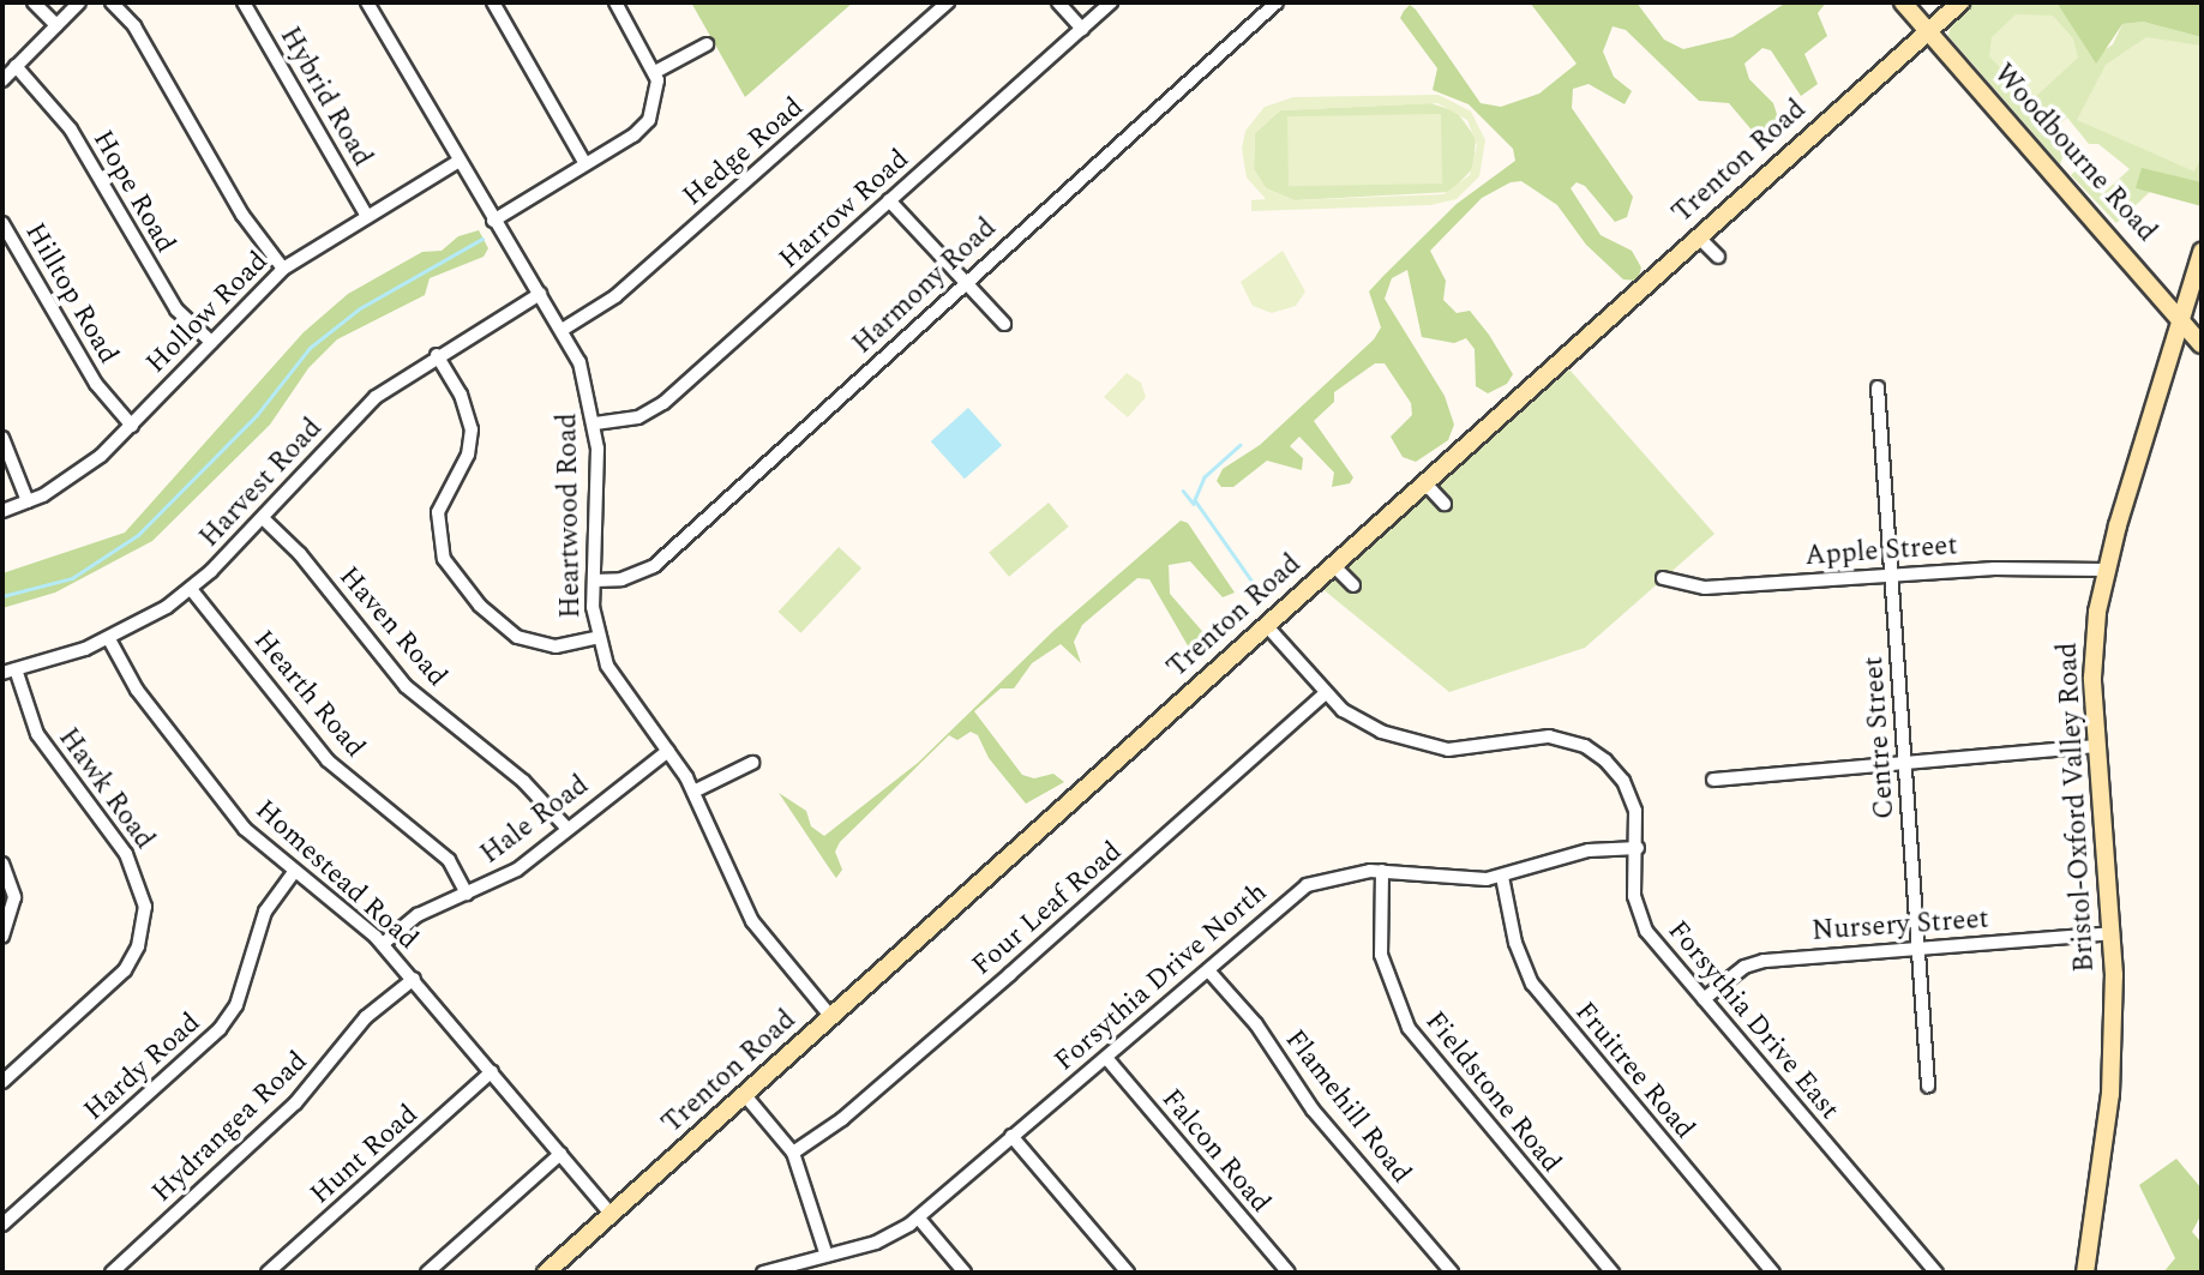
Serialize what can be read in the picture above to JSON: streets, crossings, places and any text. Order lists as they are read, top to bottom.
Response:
{
  "streets": {
    "main road": ["Woodbourne Road", "Trenton Road", "Bristol-Oxford Valley Road"],
    "street": [
      "Hybrid Road",
      "Hedge Road",
      "Hope Road",
      "Harrow Road",
      "Harmony Road",
      "Hilltop Road",
      "Hollow Road",
      "Harvest Road",
      "Heartwood Road",
      "Apple Street",
      "Haven Road",
      "Hearth Road",
      "Centre Street",
      "Hawk Road",
      "Hale Road",
      "Homestead Road",
      "Four Leaf Road",
      "Nursery Street",
      "Forsythia Drive North",
      "Forsythia Drive East",
      "Hardy Road",
      "Fruitree Road",
      "Fieldstone Road",
      "Flamehill Road",
      "Hydrangea Road",
      "Falcon Road",
      "Hunt Road"
    ]
  },
  "crossings": [
    ["Hybrid Road", "Hollow Road"],
    ["Hedge Road", "Heartwood Road"],
    ["Woodbourne Road", "Trenton Road"],
    ["Woodbourne Road", "Bristol-Oxford Valley Road"],
    ["Trenton Road", "Heartwood Road"],
    ["Trenton Road", "Homestead Road"],
    ["Trenton Road", "Forsythia Drive East"],
    ["Hope Road", "Hollow Road"],
    ["Harrow Road", "Heartwood Road"],
    ["Harmony Road", "Heartwood Road"],
    ["Hilltop Road", "Hollow Road"],
    ["Hollow Road", "Heartwood Road"],
    ["Harvest Road", "Heartwood Road"],
    ["Harvest Road", "Haven Road"],
    ["Harvest Road", "Hearth Road"],
    ["Harvest Road", "Hawk Road"],
    ["Harvest Road", "Homestead Road"],
    ["Heartwood Road", "Hale Road"],
    ["Apple Street", "Centre Street"],
    ["Apple Street", "Bristol-Oxford Valley Road"],
    ["Haven Road", "Hale Road"],
    ["Hearth Road", "Hale Road"],
    ["Centre Street", "Nursery Street"],
    ["Bristol-Oxford Valley Road", "Nursery Street"],
    ["Hale Road", "Homestead Road"],
    ["Homestead Road", "Hardy Road"],
    ["Homestead Road", "Hydrangea Road"],
    ["Homestead Road", "Hunt Road"],
    ["Four Leaf Road", "Forsythia Drive East"],
    ["Nursery Street", "Forsythia Drive East"],
    ["Forsythia Drive North", "Forsythia Drive East"],
    ["Forsythia Drive North", "Fruitree Road"],
    ["Forsythia Drive North", "Fieldstone Road"],
    ["Forsythia Drive North", "Flamehill Road"],
    ["Forsythia Drive North", "Falcon Road"]
  ]
}
